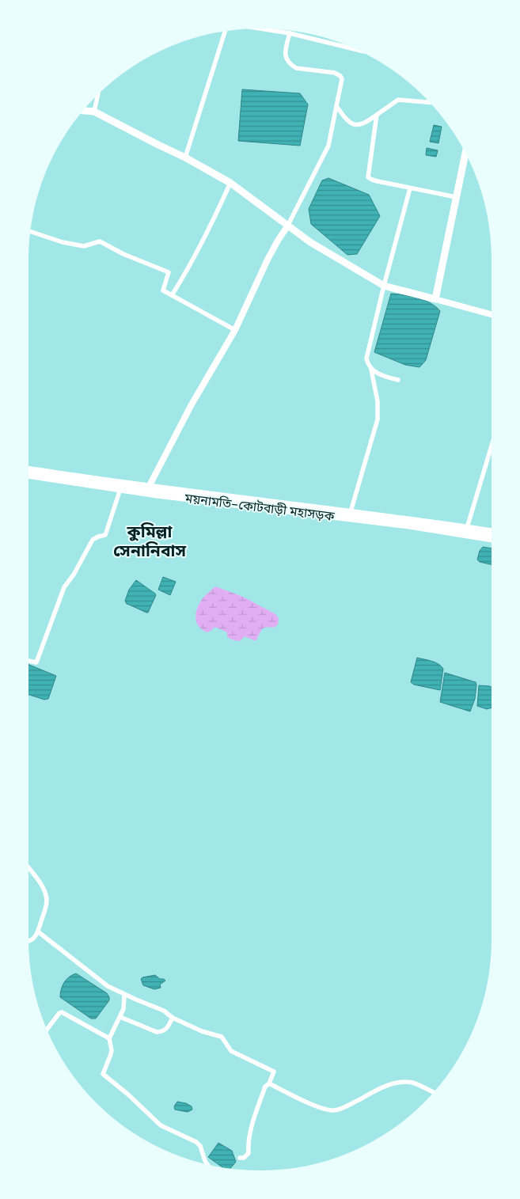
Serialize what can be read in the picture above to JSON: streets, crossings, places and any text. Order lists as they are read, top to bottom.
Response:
{
  "streets": {
    "main road": ["ময়নামতি–কোটবাড়ী মহাসড়ক"]
  },
  "districts": ["কুমিল্লা সেনানিবাস"]
}
